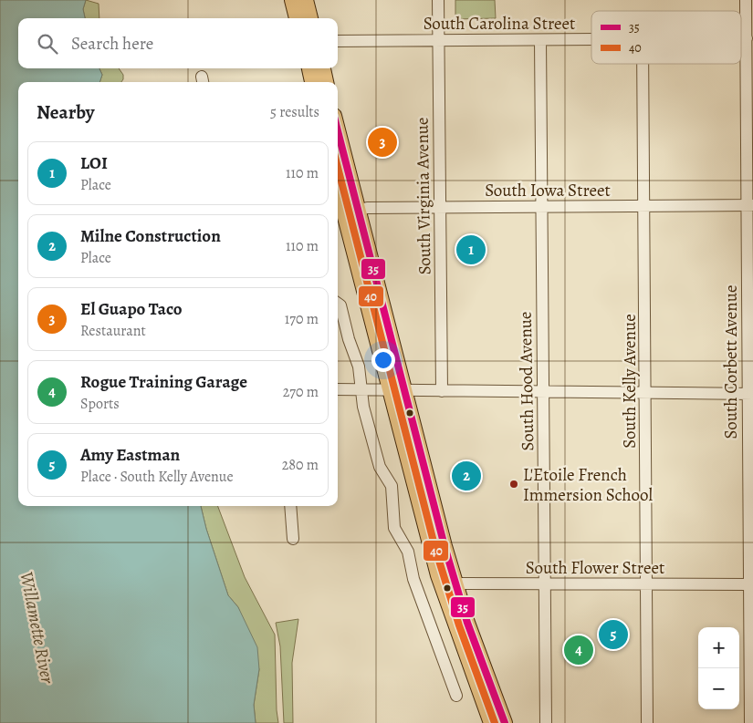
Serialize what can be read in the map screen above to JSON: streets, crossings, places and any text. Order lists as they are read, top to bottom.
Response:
{
  "streets": {
    "street": [
      "South Carolina Street",
      "South Iowa Street",
      "South Virginia Avenue",
      "South Corbett Avenue",
      "South Hood Avenue",
      "South Kelly Avenue",
      "South Flower Street"
    ]
  },
  "crossings": [
    ["South Carolina Street", "South Virginia Avenue"],
    ["South Carolina Street", "South Corbett Avenue"],
    ["South Carolina Street", "South Hood Avenue"],
    ["South Iowa Street", "South Virginia Avenue"],
    ["South Iowa Street", "South Corbett Avenue"],
    ["South Iowa Street", "South Hood Avenue"],
    ["South Iowa Street", "South Kelly Avenue"],
    ["South Corbett Avenue", "South Flower Street"],
    ["South Hood Avenue", "South Flower Street"],
    ["South Kelly Avenue", "South Flower Street"]
  ],
  "water": ["Willamette River"],
  "places": ["L'Etoile French Immersion School"],
  "lines": ["transit line 35", "transit line 40"],
  "legend": ["35", "40"],
  "page": {
    "search": "Search here",
    "heading": ["Nearby", "5 results"],
    "pins": [
      "3",
      "1",
      "2",
      "5",
      "4"
    ],
    "list": [
      {
        "mark": "1",
        "name": "LOI",
        "note": "Place",
        "value": "110 m"
      },
      {
        "mark": "2",
        "name": "Milne Construction",
        "note": "Place",
        "value": "110 m"
      },
      {
        "mark": "3",
        "name": "El Guapo Taco",
        "note": "Restaurant",
        "value": "170 m"
      },
      {
        "mark": "4",
        "name": "Rogue Training Garage",
        "note": "Sports",
        "value": "270 m"
      },
      {
        "mark": "5",
        "name": "Amy Eastman",
        "note": "Place · South Kelly Avenue",
        "value": "280 m"
      }
    ],
    "map_buttons": ["+", "−"]
  }
}
